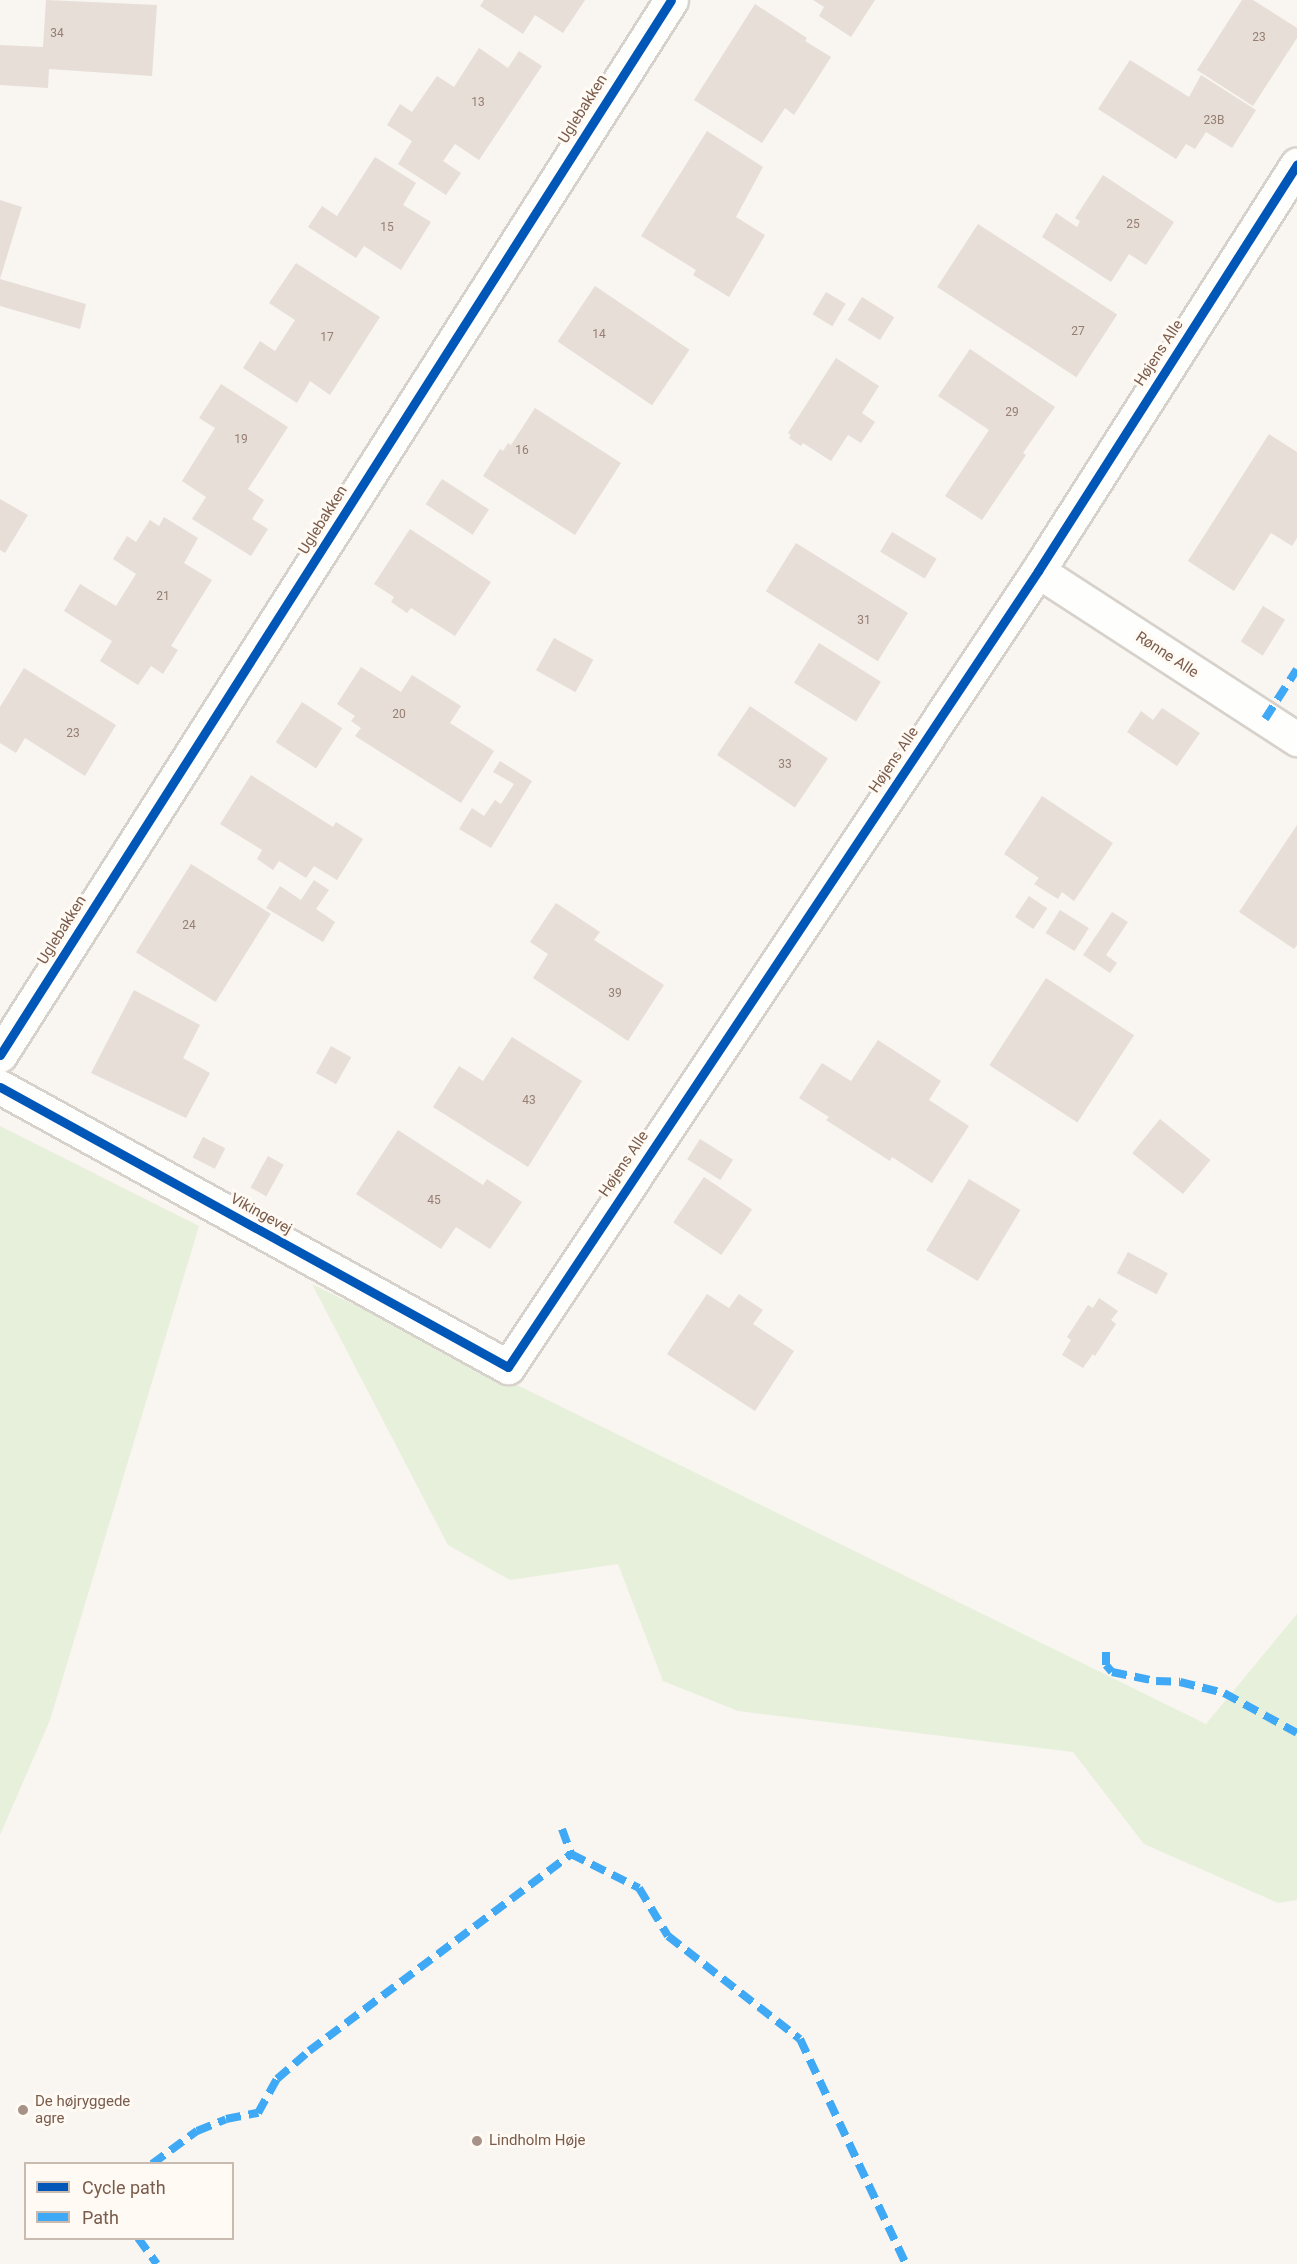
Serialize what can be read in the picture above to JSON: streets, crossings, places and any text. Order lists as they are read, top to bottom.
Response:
{
  "streets": {
    "street": [
      "Uglebakken",
      "Højens Alle",
      "Rønne Alle",
      "Vikingevej"
    ]
  },
  "crossings": [
    ["Højens Alle", "Rønne Alle"],
    ["Højens Alle", "Vikingevej"]
  ],
  "places": ["De højryggede agre", "Lindholm Høje"],
  "house_numbers": [
    "34",
    "23",
    "13",
    "23B",
    "25",
    "15",
    "27",
    "14",
    "17",
    "29",
    "19",
    "16",
    "21",
    "31",
    "20",
    "23",
    "33",
    "24",
    "39",
    "43",
    "45"
  ],
  "legend": ["Cycle path", "Path"]
}
